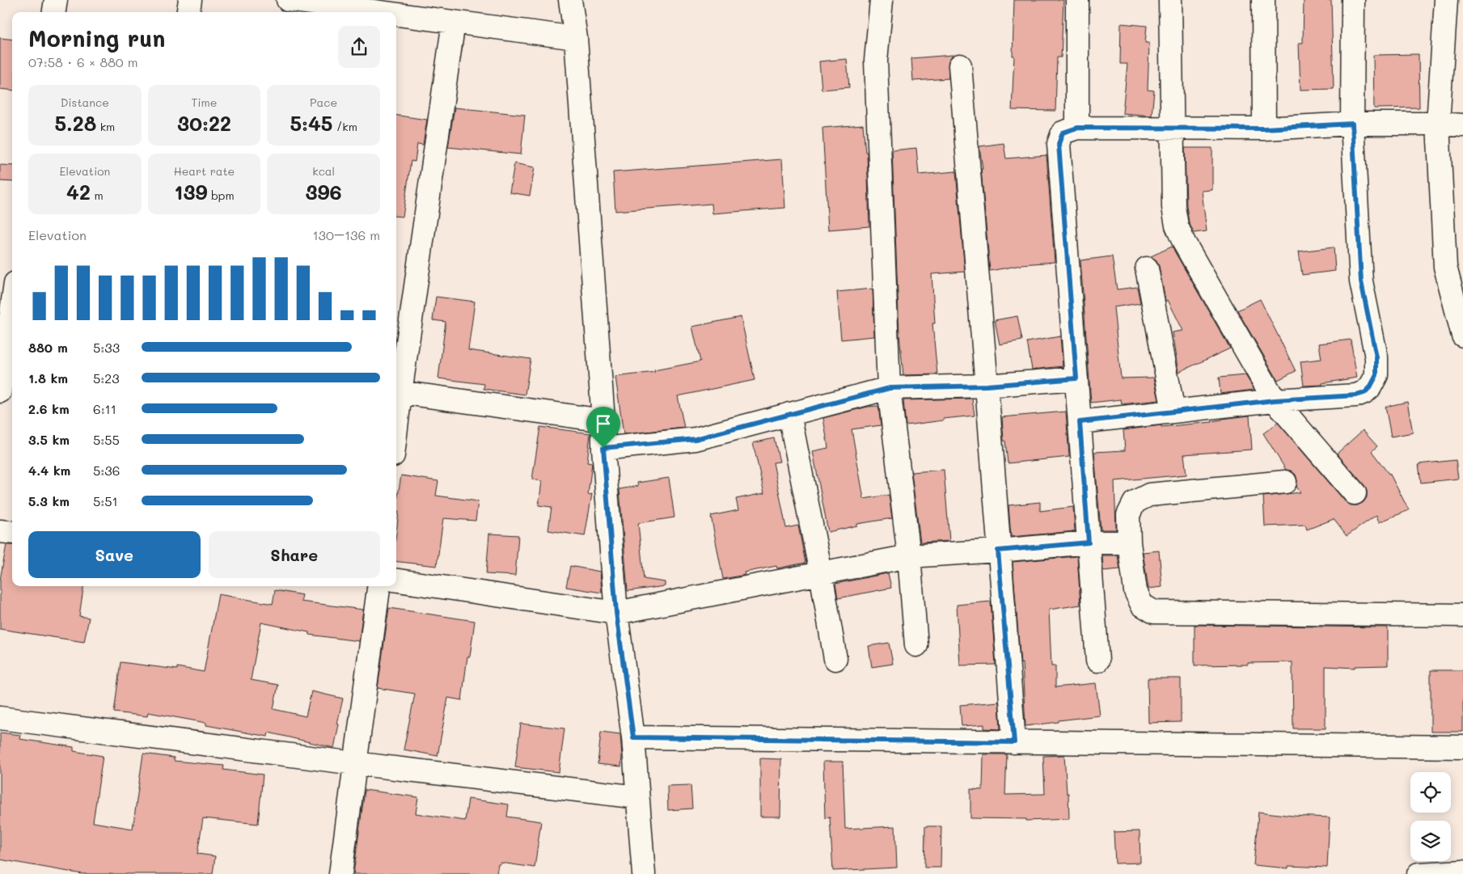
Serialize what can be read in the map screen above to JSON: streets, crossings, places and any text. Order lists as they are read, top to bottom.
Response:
{
  "page": {
    "heading": ["Morning run", "07:58 · 6 × 880 m"],
    "stats": [
      ["Distance", "5.28 km"],
      ["Time", "30:22"],
      ["Pace", "5:45 /km"],
      ["Elevation", "42 m"],
      ["Heart rate", "139 bpm"],
      ["kcal", "396"]
    ],
    "chart": ["Elevation", "130–136 m"],
    "list": [
      {
        "name": "880 m",
        "note": "5:33"
      },
      {
        "name": "1.8 km",
        "note": "5:23"
      },
      {
        "name": "2.6 km",
        "note": "6:11"
      },
      {
        "name": "3.5 km",
        "note": "5:55"
      },
      {
        "name": "4.4 km",
        "note": "5:36"
      },
      {
        "name": "5.3 km",
        "note": "5:51"
      }
    ],
    "buttons": ["Save", "Share"]
  }
}
